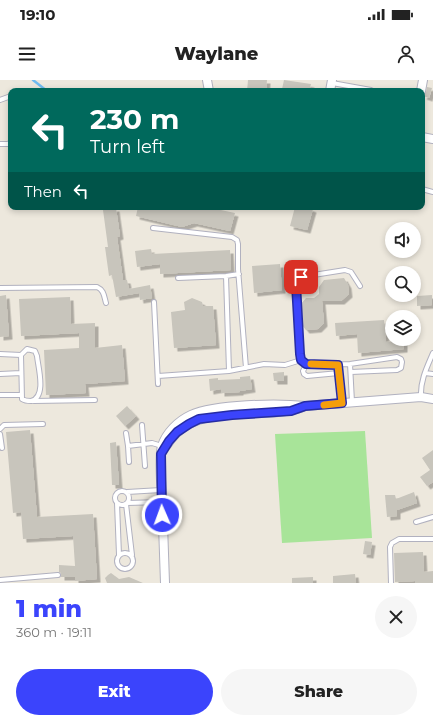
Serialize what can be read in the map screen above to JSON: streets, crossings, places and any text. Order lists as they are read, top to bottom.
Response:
{
  "page": {
    "status": "19:10",
    "header": "Waylane",
    "turn": ["230 m", "Turn left"],
    "then": "Then",
    "heading": ["1 min", "360 m · 19:11"],
    "buttons": ["Exit", "Share"]
  }
}
